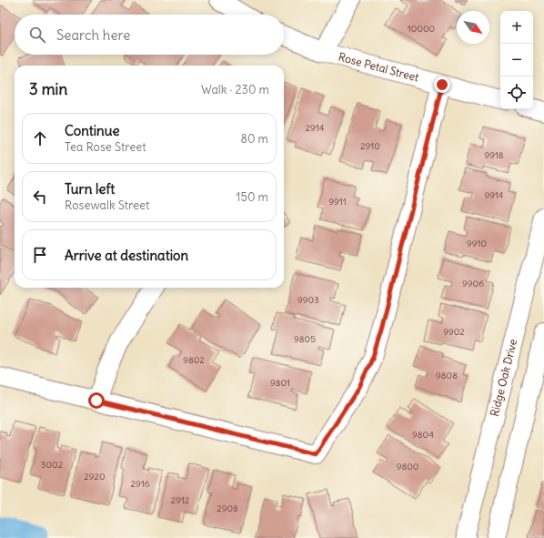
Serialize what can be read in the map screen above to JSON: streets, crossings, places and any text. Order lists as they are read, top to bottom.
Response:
{
  "streets": {
    "street": ["Rose Petal Street", "Ridge Oak Drive"]
  },
  "house_numbers": [
    "10000",
    "2914",
    "2910",
    "9918",
    "9914",
    "9911",
    "9910",
    "9906",
    "9903",
    "9902",
    "9805",
    "9802",
    "9808",
    "9801",
    "9804",
    "3002",
    "9800",
    "2920",
    "2916",
    "2912",
    "2908"
  ],
  "north": "bottom right",
  "page": {
    "map_buttons": ["+", "−"],
    "search": "Search here",
    "heading": ["3 min", "Walk · 230 m"],
    "list": [
      ["Continue", "Tea Rose Street", "80 m"],
      ["Turn left", "Rosewalk Street", "150 m"],
      "Arrive at destination"
    ]
  }
}
